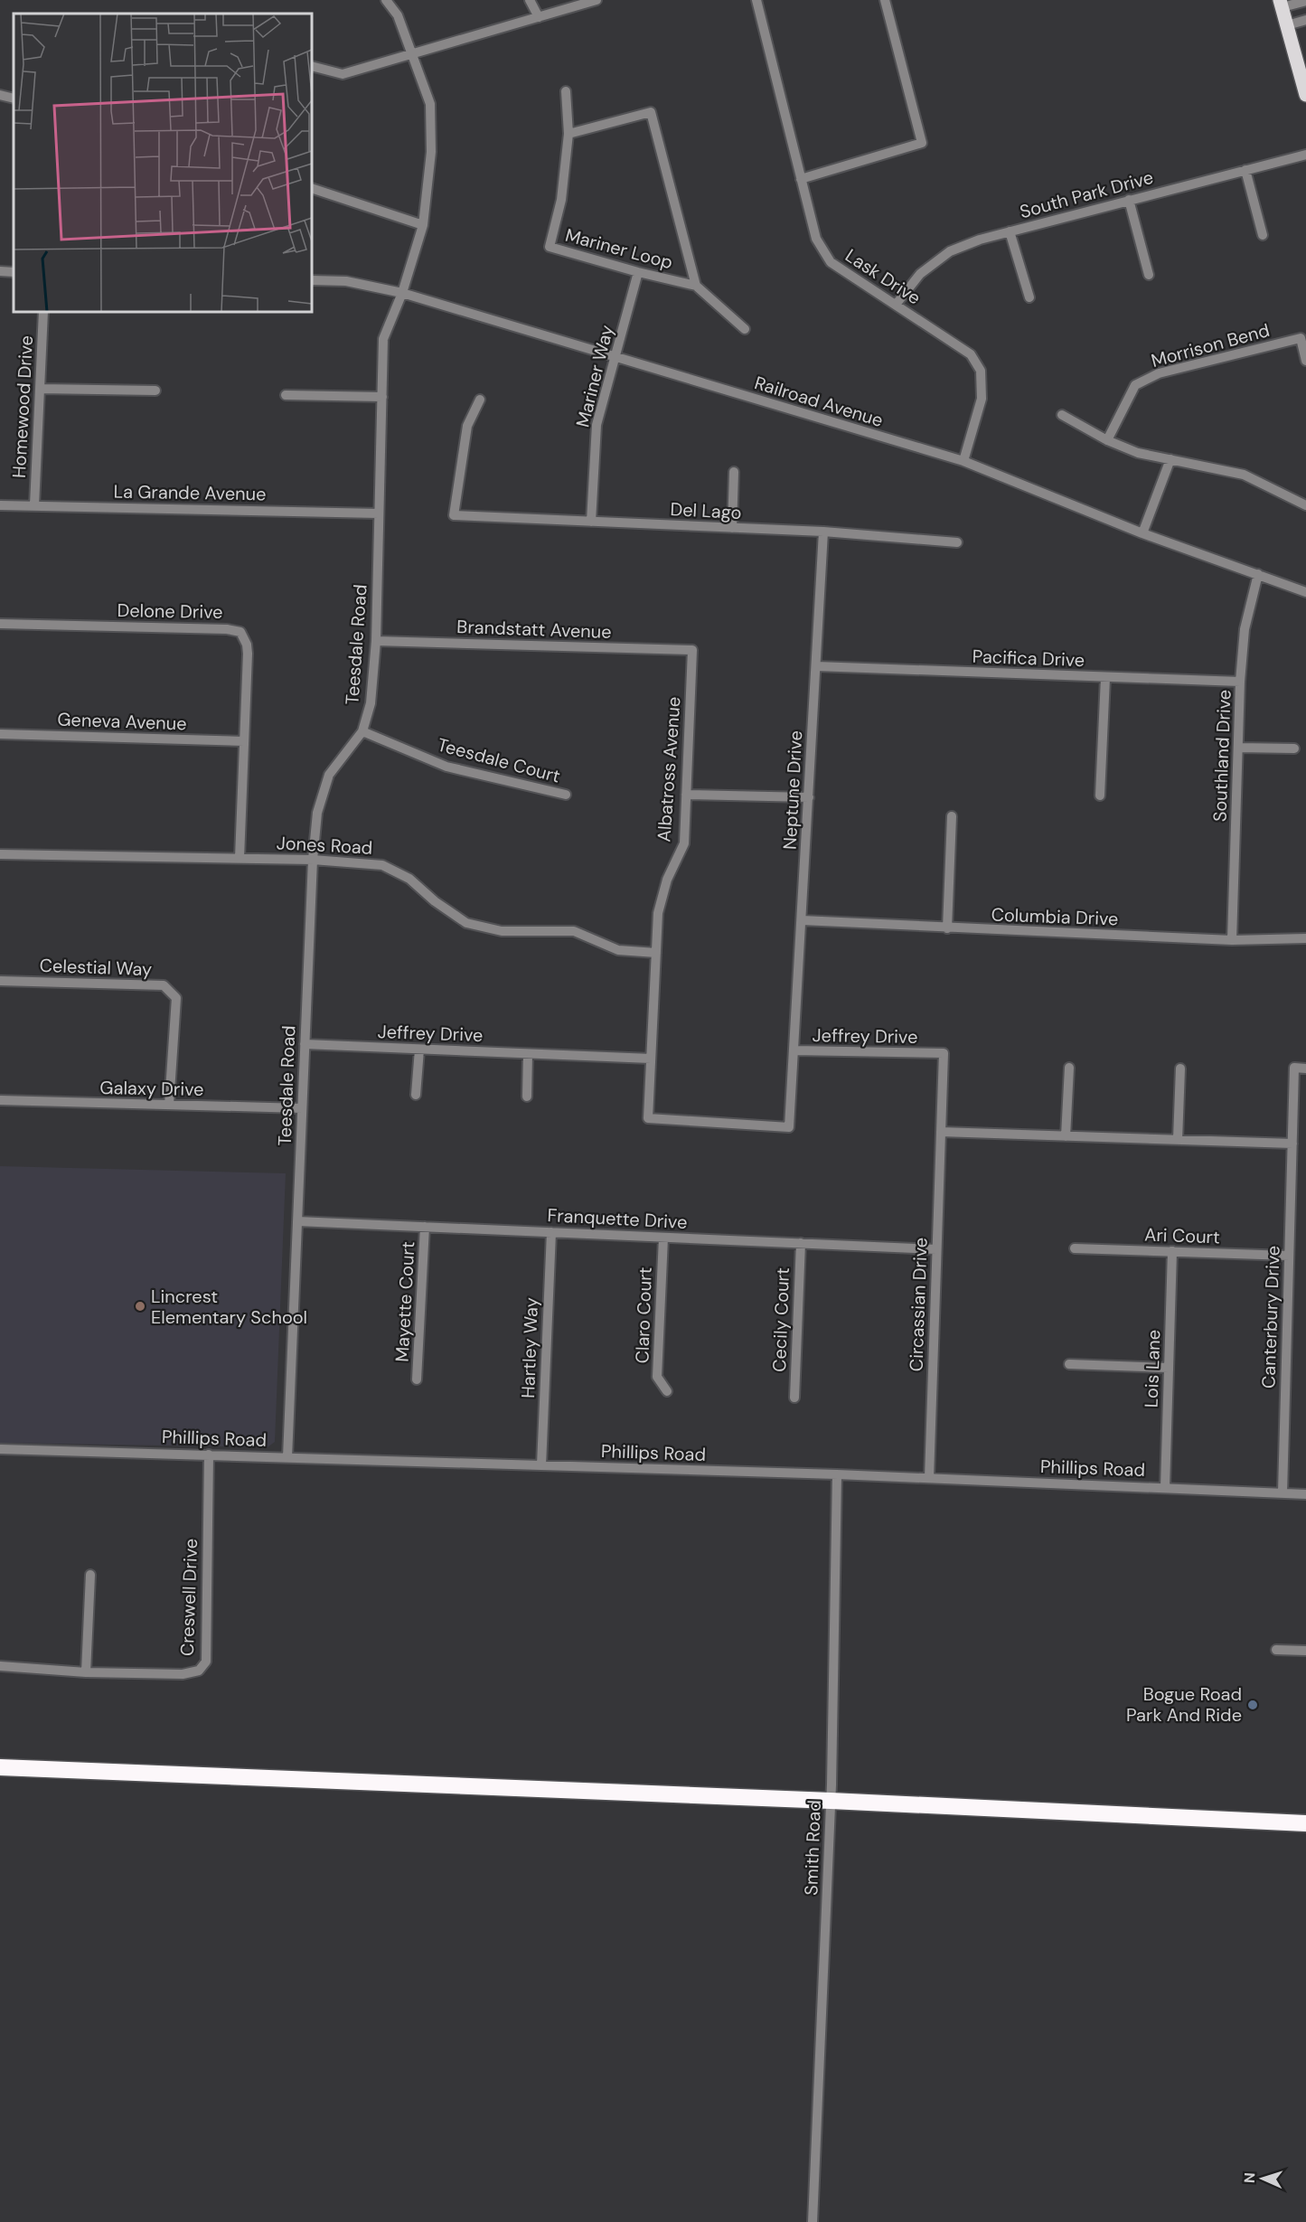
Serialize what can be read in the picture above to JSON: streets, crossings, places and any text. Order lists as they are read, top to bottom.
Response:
{
  "streets": {
    "street": [
      "South Park Drive",
      "Mariner Loop",
      "Lask Drive",
      "Morrison Bend",
      "Mariner Way",
      "Railroad Avenue",
      "Homewood Drive",
      "La Grande Avenue",
      "Del Lago",
      "Delone Drive",
      "Brandstatt Avenue",
      "Teesdale Road",
      "Pacifica Drive",
      "Geneva Avenue",
      "Southland Drive",
      "Teesdale Court",
      "Albatross Avenue",
      "Neptune Drive",
      "Jones Road",
      "Columbia Drive",
      "Celestial Way",
      "Jeffrey Drive",
      "Galaxy Drive",
      "Franquette Drive",
      "Ari Court",
      "Mayette Court",
      "Circassian Drive",
      "Claro Court",
      "Canterbury Drive",
      "Cecily Court",
      "Hartley Way",
      "Lois Lane",
      "Phillips Road",
      "Creswell Drive",
      "Smith Road"
    ]
  },
  "crossings": [
    ["South Park Drive", "Lask Drive"],
    ["Mariner Loop", "Mariner Way"],
    ["Lask Drive", "Railroad Avenue"],
    ["Mariner Way", "Railroad Avenue"],
    ["Mariner Way", "Del Lago"],
    ["Railroad Avenue", "Teesdale Road"],
    ["Railroad Avenue", "Southland Drive"],
    ["Homewood Drive", "La Grande Avenue"],
    ["La Grande Avenue", "Teesdale Road"],
    ["Del Lago", "Neptune Drive"],
    ["Delone Drive", "Geneva Avenue"],
    ["Delone Drive", "Jones Road"],
    ["Brandstatt Avenue", "Teesdale Road"],
    ["Brandstatt Avenue", "Albatross Avenue"],
    ["Teesdale Road", "Teesdale Court"],
    ["Teesdale Road", "Jones Road"],
    ["Teesdale Road", "Jeffrey Drive"],
    ["Teesdale Road", "Galaxy Drive"],
    ["Teesdale Road", "Franquette Drive"],
    ["Teesdale Road", "Phillips Road"],
    ["Pacifica Drive", "Southland Drive"],
    ["Pacifica Drive", "Neptune Drive"],
    ["Southland Drive", "Columbia Drive"],
    ["Albatross Avenue", "Jones Road"],
    ["Albatross Avenue", "Jeffrey Drive"],
    ["Neptune Drive", "Columbia Drive"],
    ["Neptune Drive", "Jeffrey Drive"],
    ["Celestial Way", "Galaxy Drive"],
    ["Jeffrey Drive", "Circassian Drive"],
    ["Franquette Drive", "Mayette Court"],
    ["Franquette Drive", "Circassian Drive"],
    ["Franquette Drive", "Claro Court"],
    ["Franquette Drive", "Cecily Court"],
    ["Franquette Drive", "Hartley Way"],
    ["Ari Court", "Canterbury Drive"],
    ["Ari Court", "Lois Lane"],
    ["Circassian Drive", "Phillips Road"],
    ["Canterbury Drive", "Phillips Road"],
    ["Hartley Way", "Phillips Road"],
    ["Lois Lane", "Phillips Road"],
    ["Phillips Road", "Creswell Drive"],
    ["Phillips Road", "Smith Road"]
  ],
  "places": ["Lincrest Elementary School", "Bogue Road Park And Ride"],
  "north": "left"
}
